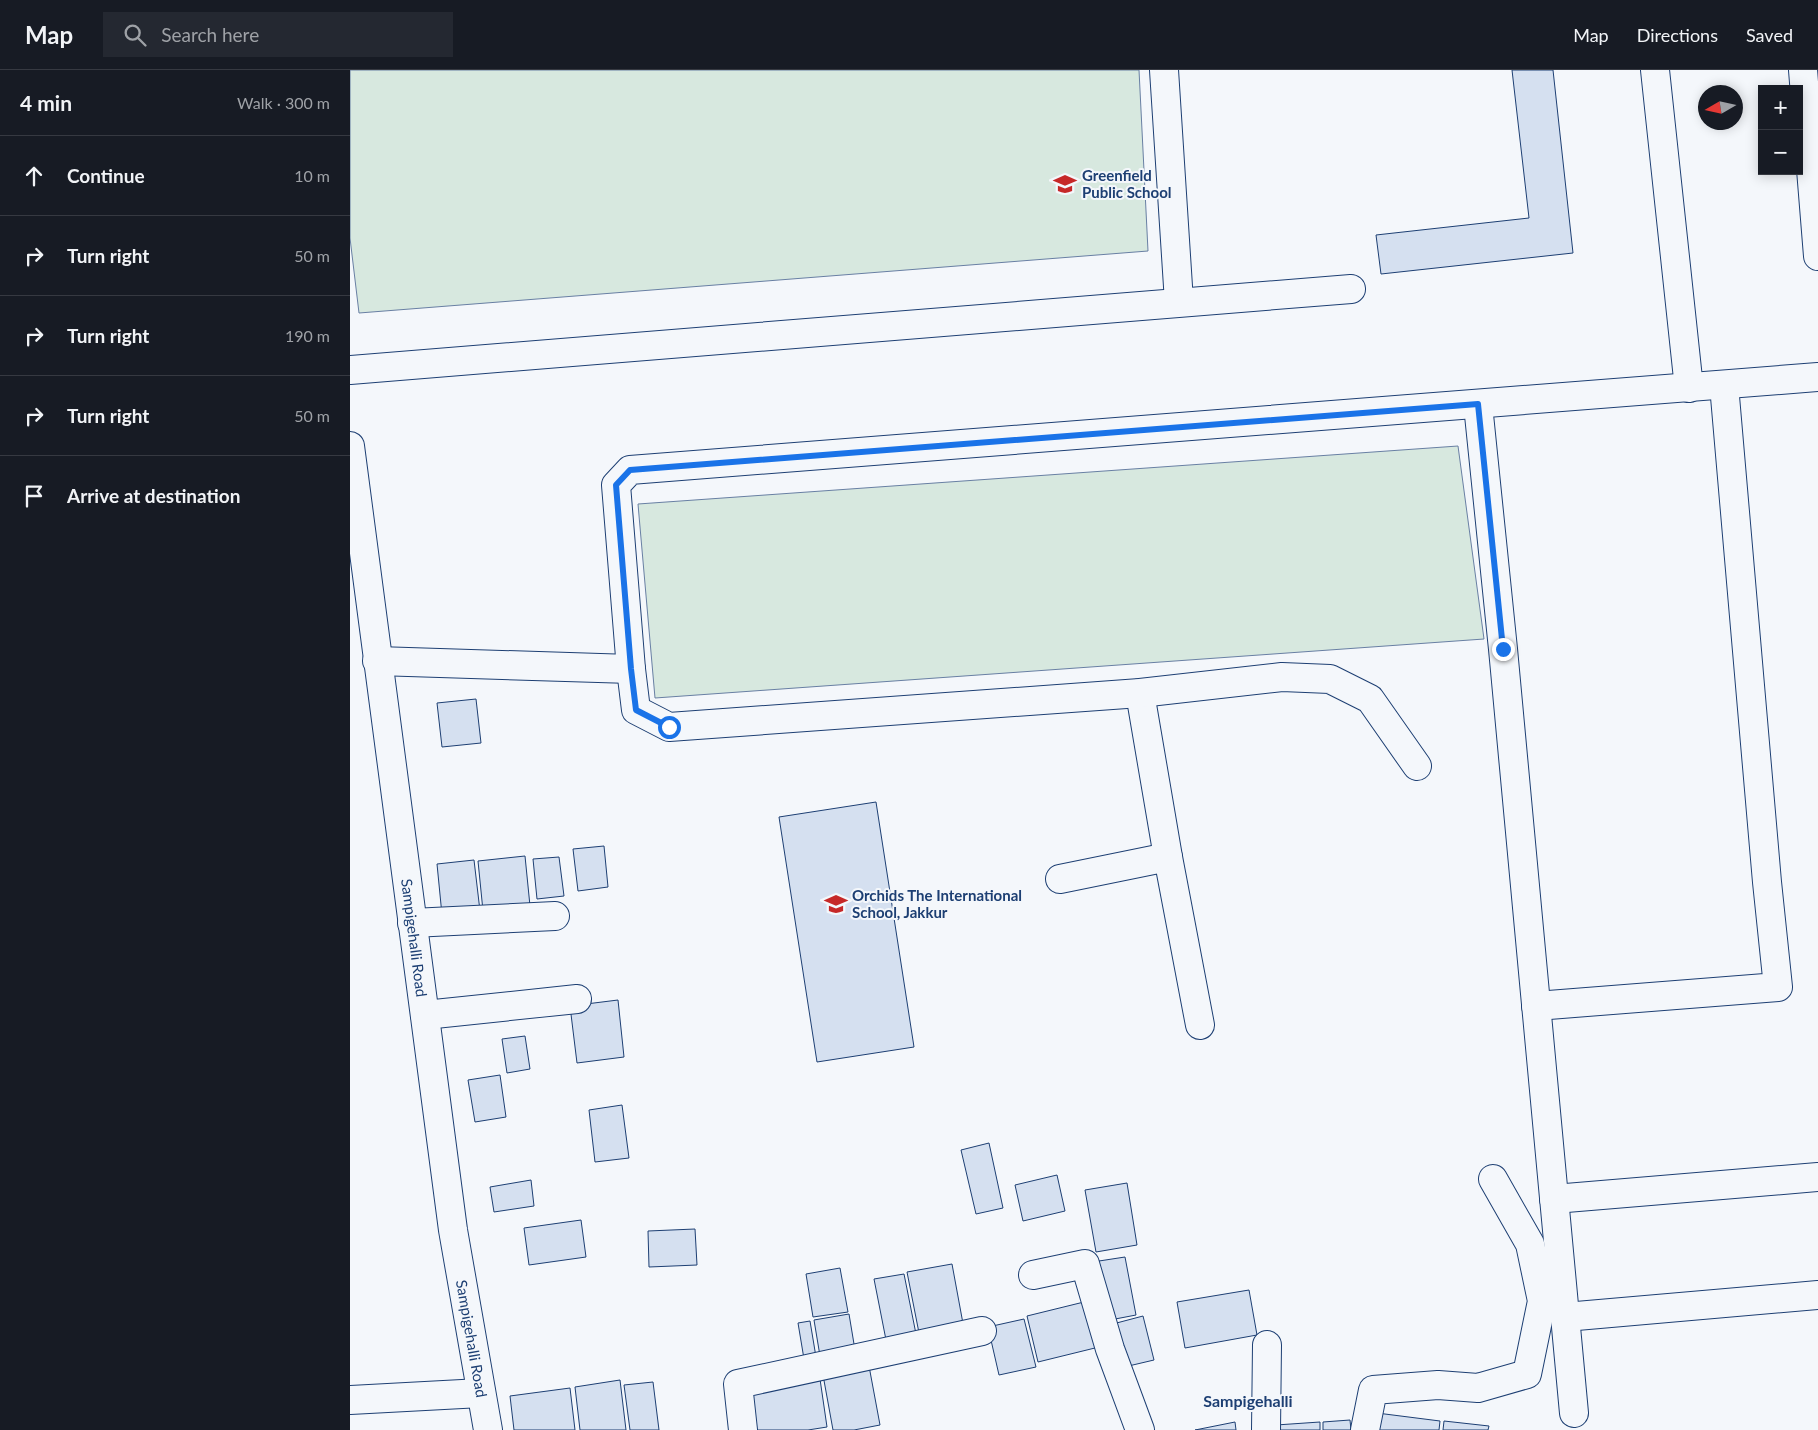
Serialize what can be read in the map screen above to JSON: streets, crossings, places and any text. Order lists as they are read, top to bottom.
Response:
{
  "streets": {
    "street": ["Sampigehalli Road"]
  },
  "districts": ["Sampigehalli"],
  "places": {
    "school or university": ["Greenfield Public School", "Orchids The International School, Jakkur"]
  },
  "north": "left",
  "page": {
    "header": "Map",
    "search": "Search here",
    "nav": ["Map", "Directions", "Saved"],
    "heading": ["4 min", "Walk · 300 m"],
    "map_buttons": ["+", "−"],
    "list": [
      ["Continue", "10 m"],
      ["Turn right", "50 m"],
      ["Turn right", "190 m"],
      ["Turn right", "50 m"],
      "Arrive at destination"
    ]
  }
}
